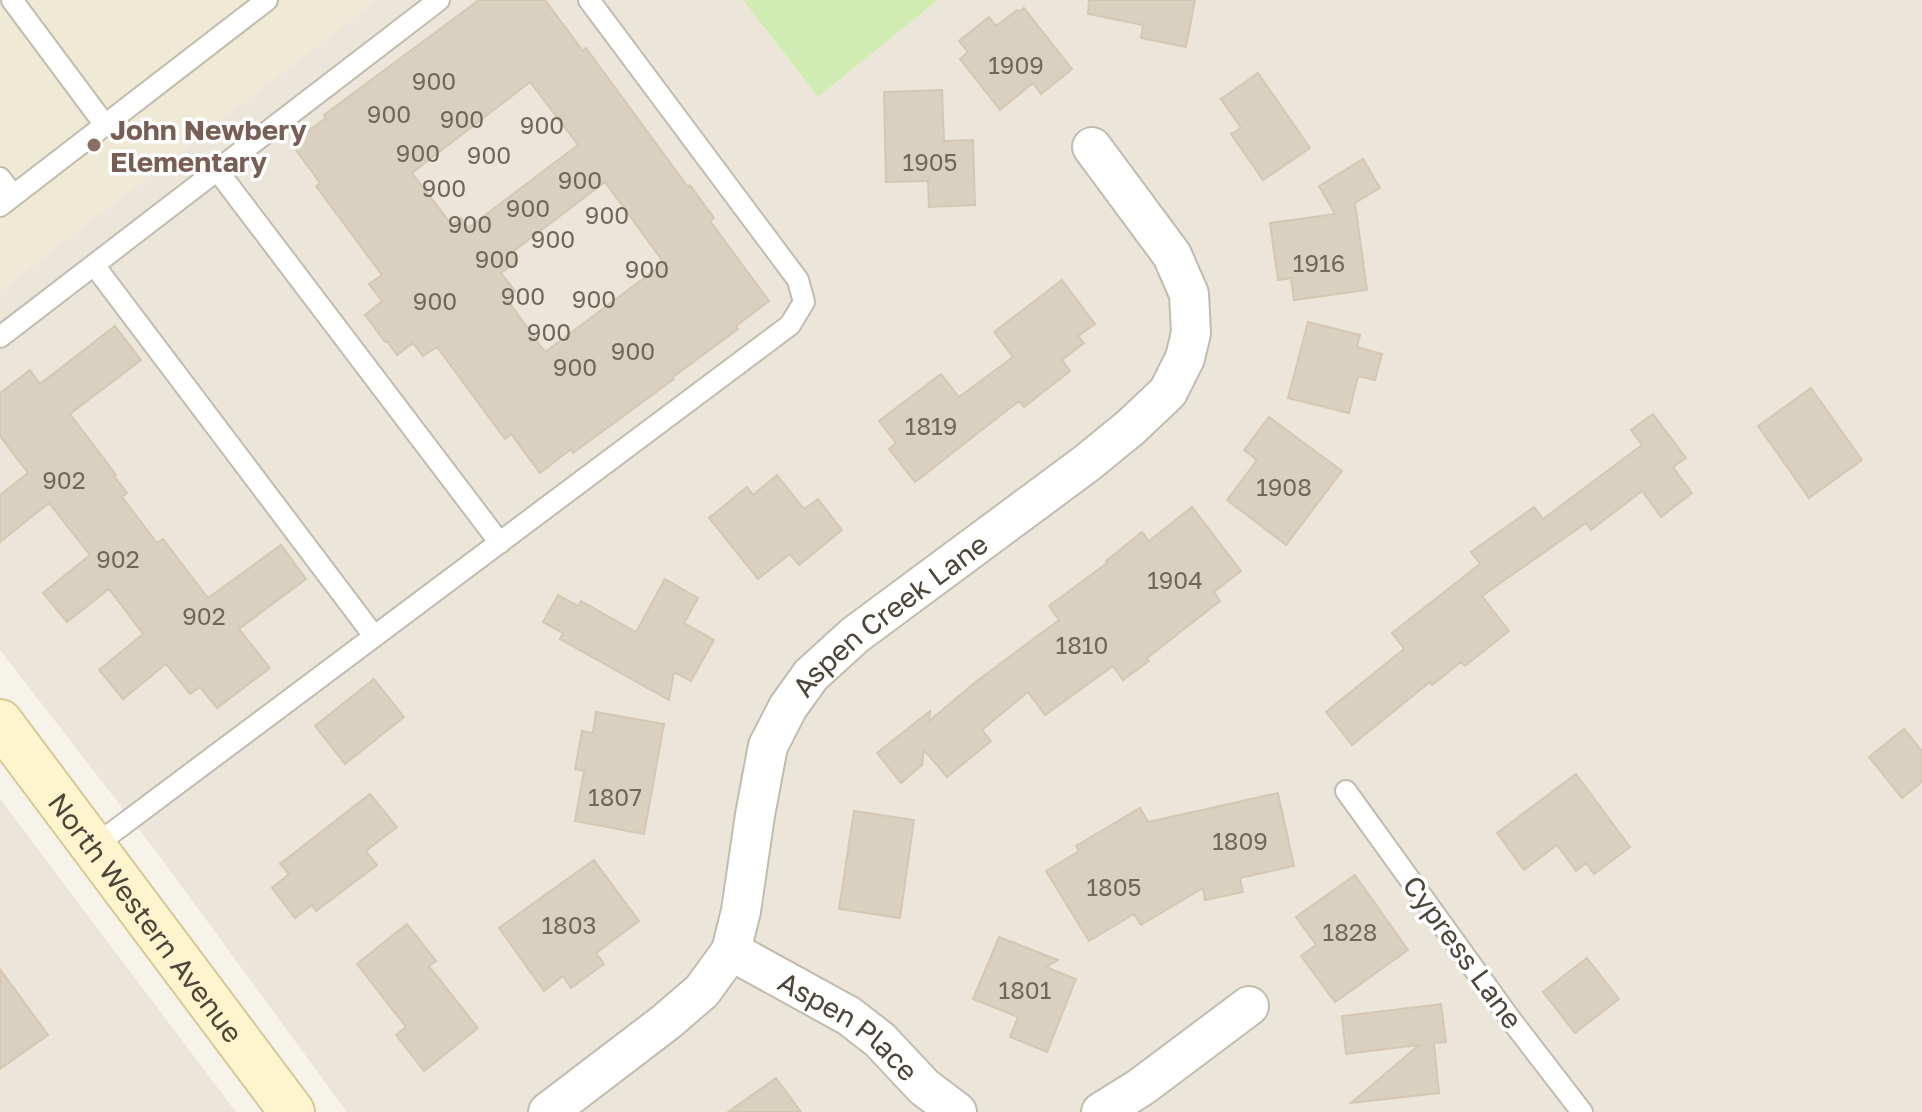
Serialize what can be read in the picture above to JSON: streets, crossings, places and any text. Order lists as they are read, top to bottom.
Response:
{
  "streets": {
    "main road": ["North Western Avenue"],
    "street": ["Aspen Creek Lane", "Aspen Place"],
    "lane": ["Cypress Lane"]
  },
  "crossings": [
    ["Aspen Creek Lane", "Aspen Place"]
  ],
  "places": ["John Newbery Elementary"],
  "house_numbers": [
    "1909",
    "900",
    "900",
    "900",
    "900",
    "900",
    "900",
    "1905",
    "900",
    "900",
    "900",
    "900",
    "900",
    "900",
    "900",
    "1916",
    "900",
    "900",
    "900",
    "900",
    "900",
    "900",
    "900",
    "1819",
    "902",
    "1908",
    "902",
    "1904",
    "902",
    "1810",
    "1807",
    "1809",
    "1805",
    "1803",
    "1828",
    "1801"
  ]
}
